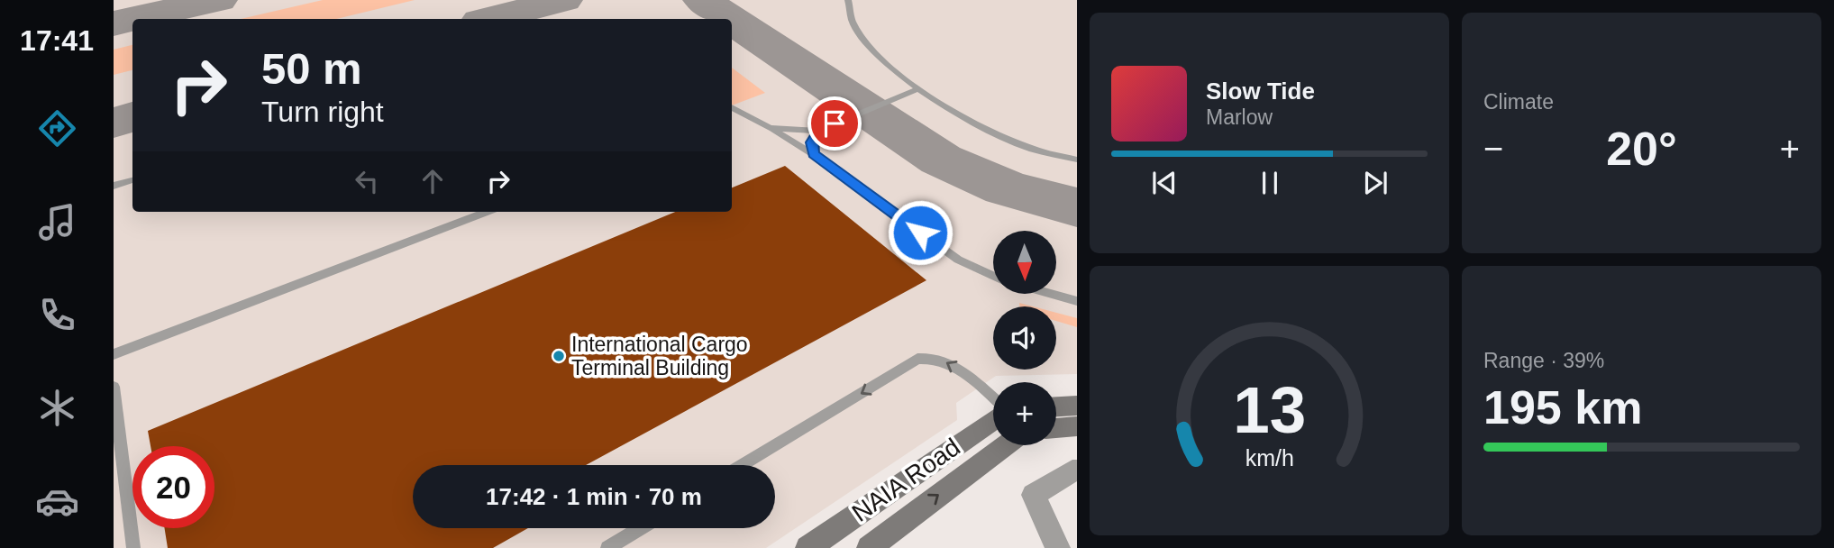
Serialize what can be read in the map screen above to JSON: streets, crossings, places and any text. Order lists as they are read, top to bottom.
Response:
{
  "streets": {
    "street": ["NAIA Road"]
  },
  "places": ["International Cargo Terminal Building"],
  "north": "bottom",
  "page": {
    "tabs": "17:41",
    "tile": [
      "Climate",
      ["Range · 39%", "195 km"]
    ],
    "turn": ["50 m", "Turn right"],
    "song": ["Slow Tide", "Marlow"],
    "heat": ["−", "20°", "+"],
    "map_buttons": "+",
    "limit": "20",
    "trip": "17:42 · 1 min · 70 m",
    "gauge": ["13", "km/h"]
  }
}
